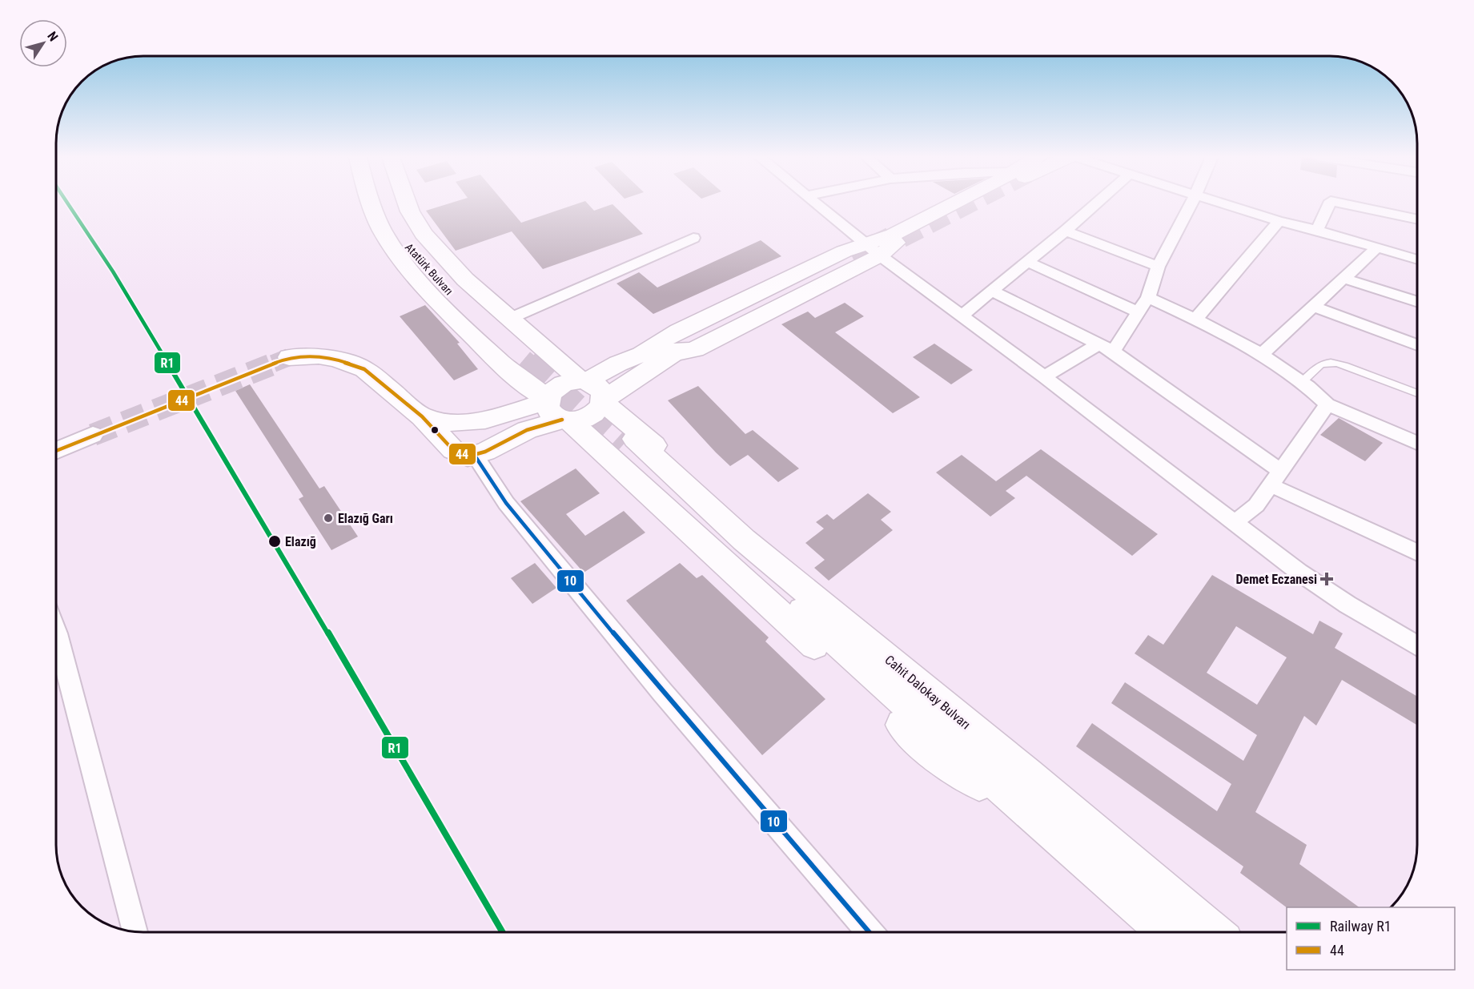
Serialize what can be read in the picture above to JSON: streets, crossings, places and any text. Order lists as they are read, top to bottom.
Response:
{
  "streets": {
    "main road": ["Atatürk Bulvarı", "Cahit Dalokay Bulvarı"]
  },
  "places": {
    "other": ["Elazığ Garı", "Elazığ"],
    "health": ["Demet Eczanesi"]
  },
  "lines": ["rail line R1", "transit line 44", "transit line 10"],
  "legend": ["Railway R1", "44"],
  "north": "top right"
}
